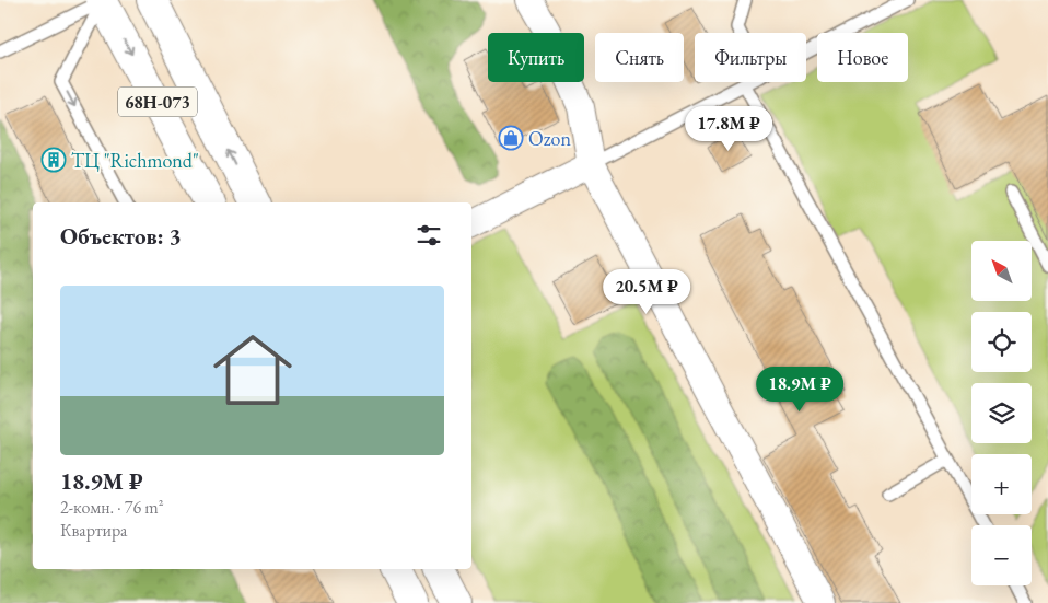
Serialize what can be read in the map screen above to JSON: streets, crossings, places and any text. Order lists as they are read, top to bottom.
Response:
{
  "streets": {
    "main road": ["68Н-073"]
  },
  "places": {
    "shop": ["Ozon"],
    "building": ["ТЦ \"Richmond\""]
  },
  "north": "top left",
  "page": {
    "chip": [
      "Купить",
      "Снять",
      "Фильтры",
      "Новое"
    ],
    "price": ["17.8M ₽", "20.5M ₽", "18.9M ₽"],
    "heading": "Объектов: 3",
    "map_buttons": ["+", "−"],
    "list": [
      {
        "name": "18.9M ₽",
        "note": "2-комн. · 76 m² · Квартира"
      }
    ]
  }
}
